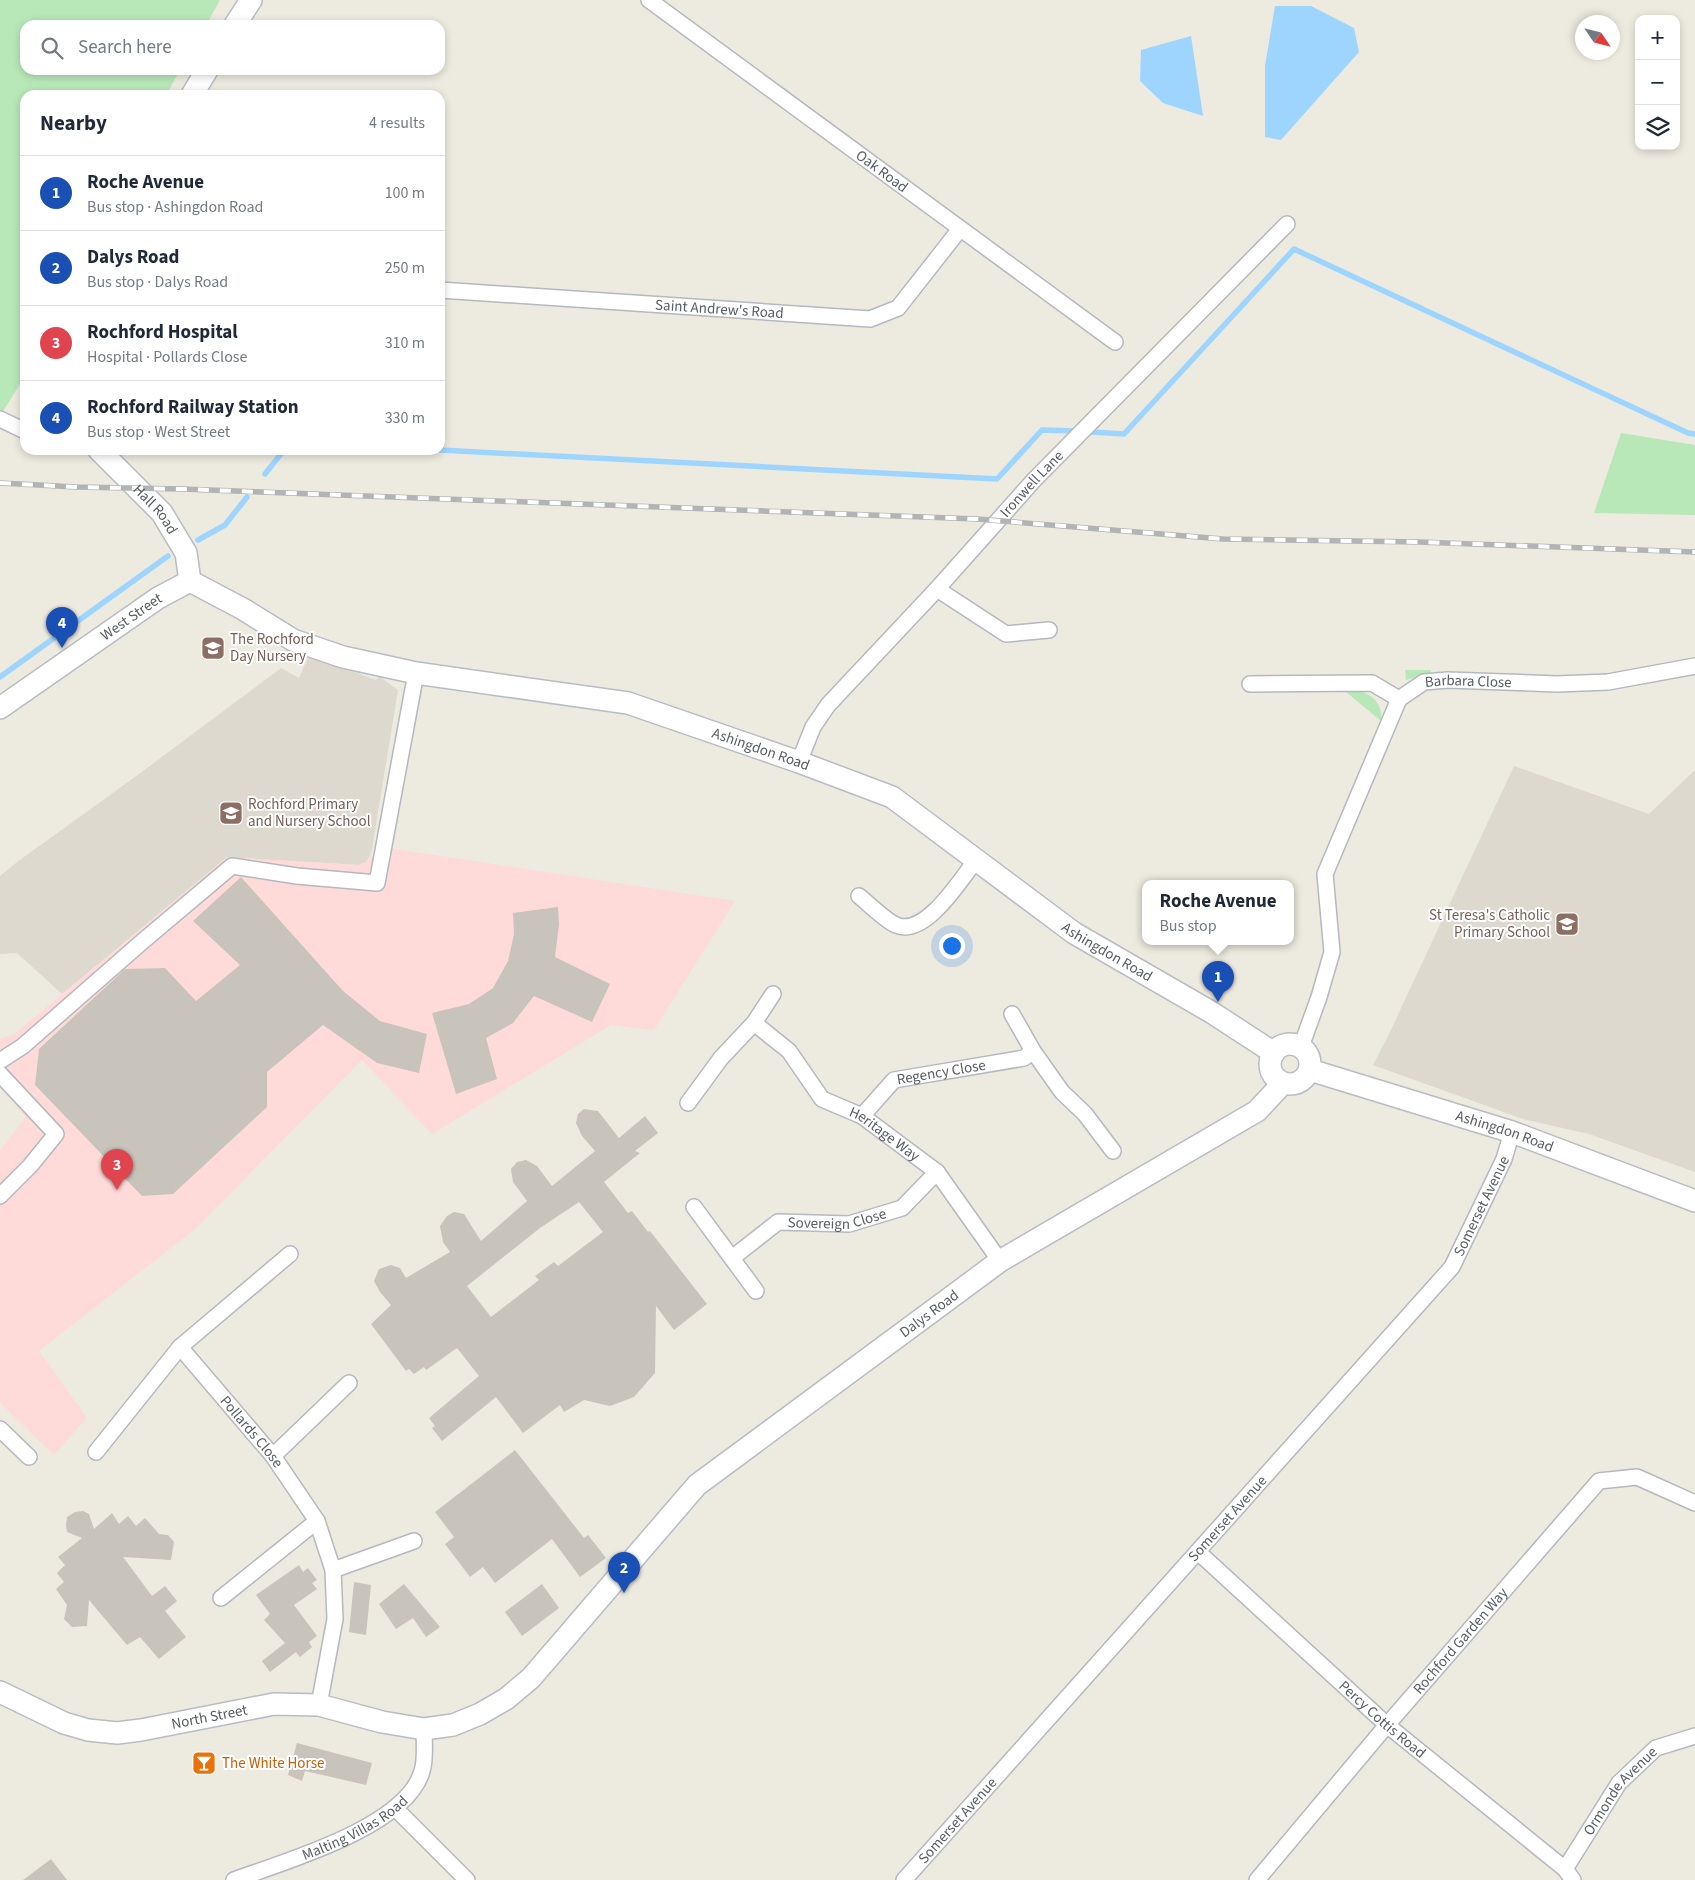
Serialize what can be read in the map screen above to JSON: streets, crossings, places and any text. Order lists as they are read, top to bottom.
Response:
{
  "streets": {
    "street": [
      "Oak Road",
      "Saint Andrew's Road",
      "Ironwell Lane",
      "Hall Road",
      "West Street",
      "Barbara Close",
      "Ashingdon Road",
      "Regency Close",
      "Heritage Way",
      "Somerset Avenue",
      "Sovereign Close",
      "Dalys Road",
      "Pollards Close",
      "Rochford Garden Way",
      "North Street",
      "Percy Cottis Road",
      "Ormonde Avenue",
      "Malting Villas Road"
    ]
  },
  "crossings": [
    ["Oak Road", "Saint Andrew's Road"],
    ["Ironwell Lane", "Ashingdon Road"],
    ["Hall Road", "West Street"],
    ["Hall Road", "Ashingdon Road"],
    ["West Street", "Ashingdon Road"],
    ["Ashingdon Road", "Somerset Avenue"],
    ["Ashingdon Road", "Dalys Road"],
    ["Regency Close", "Heritage Way"],
    ["Heritage Way", "Sovereign Close"],
    ["Heritage Way", "Dalys Road"],
    ["Somerset Avenue", "Percy Cottis Road"],
    ["Dalys Road", "North Street"],
    ["Dalys Road", "Malting Villas Road"],
    ["Pollards Close", "North Street"],
    ["Rochford Garden Way", "Percy Cottis Road"],
    ["North Street", "Malting Villas Road"],
    ["Percy Cottis Road", "Ormonde Avenue"]
  ],
  "places": {
    "school or university": ["The Rochford Day Nursery", "Rochford Primary and Nursery School", "St Teresa's Catholic Primary School"],
    "bar": ["The White Horse"]
  },
  "north": "bottom right",
  "page": {
    "map_buttons": ["+", "−"],
    "search": "Search here",
    "heading": ["Nearby", "4 results"],
    "list": [
      {
        "mark": "1",
        "name": "Roche Avenue",
        "note": "Bus stop · Ashingdon Road",
        "value": "100 m"
      },
      {
        "mark": "2",
        "name": "Dalys Road",
        "note": "Bus stop · Dalys Road",
        "value": "250 m"
      },
      {
        "mark": "3",
        "name": "Rochford Hospital",
        "note": "Hospital · Pollards Close",
        "value": "310 m"
      },
      {
        "mark": "4",
        "name": "Rochford Railway Station",
        "note": "Bus stop · West Street",
        "value": "330 m"
      }
    ],
    "pins": [
      "4",
      "1",
      "3",
      "2"
    ],
    "popup": ["Roche Avenue", "Bus stop"]
  }
}
